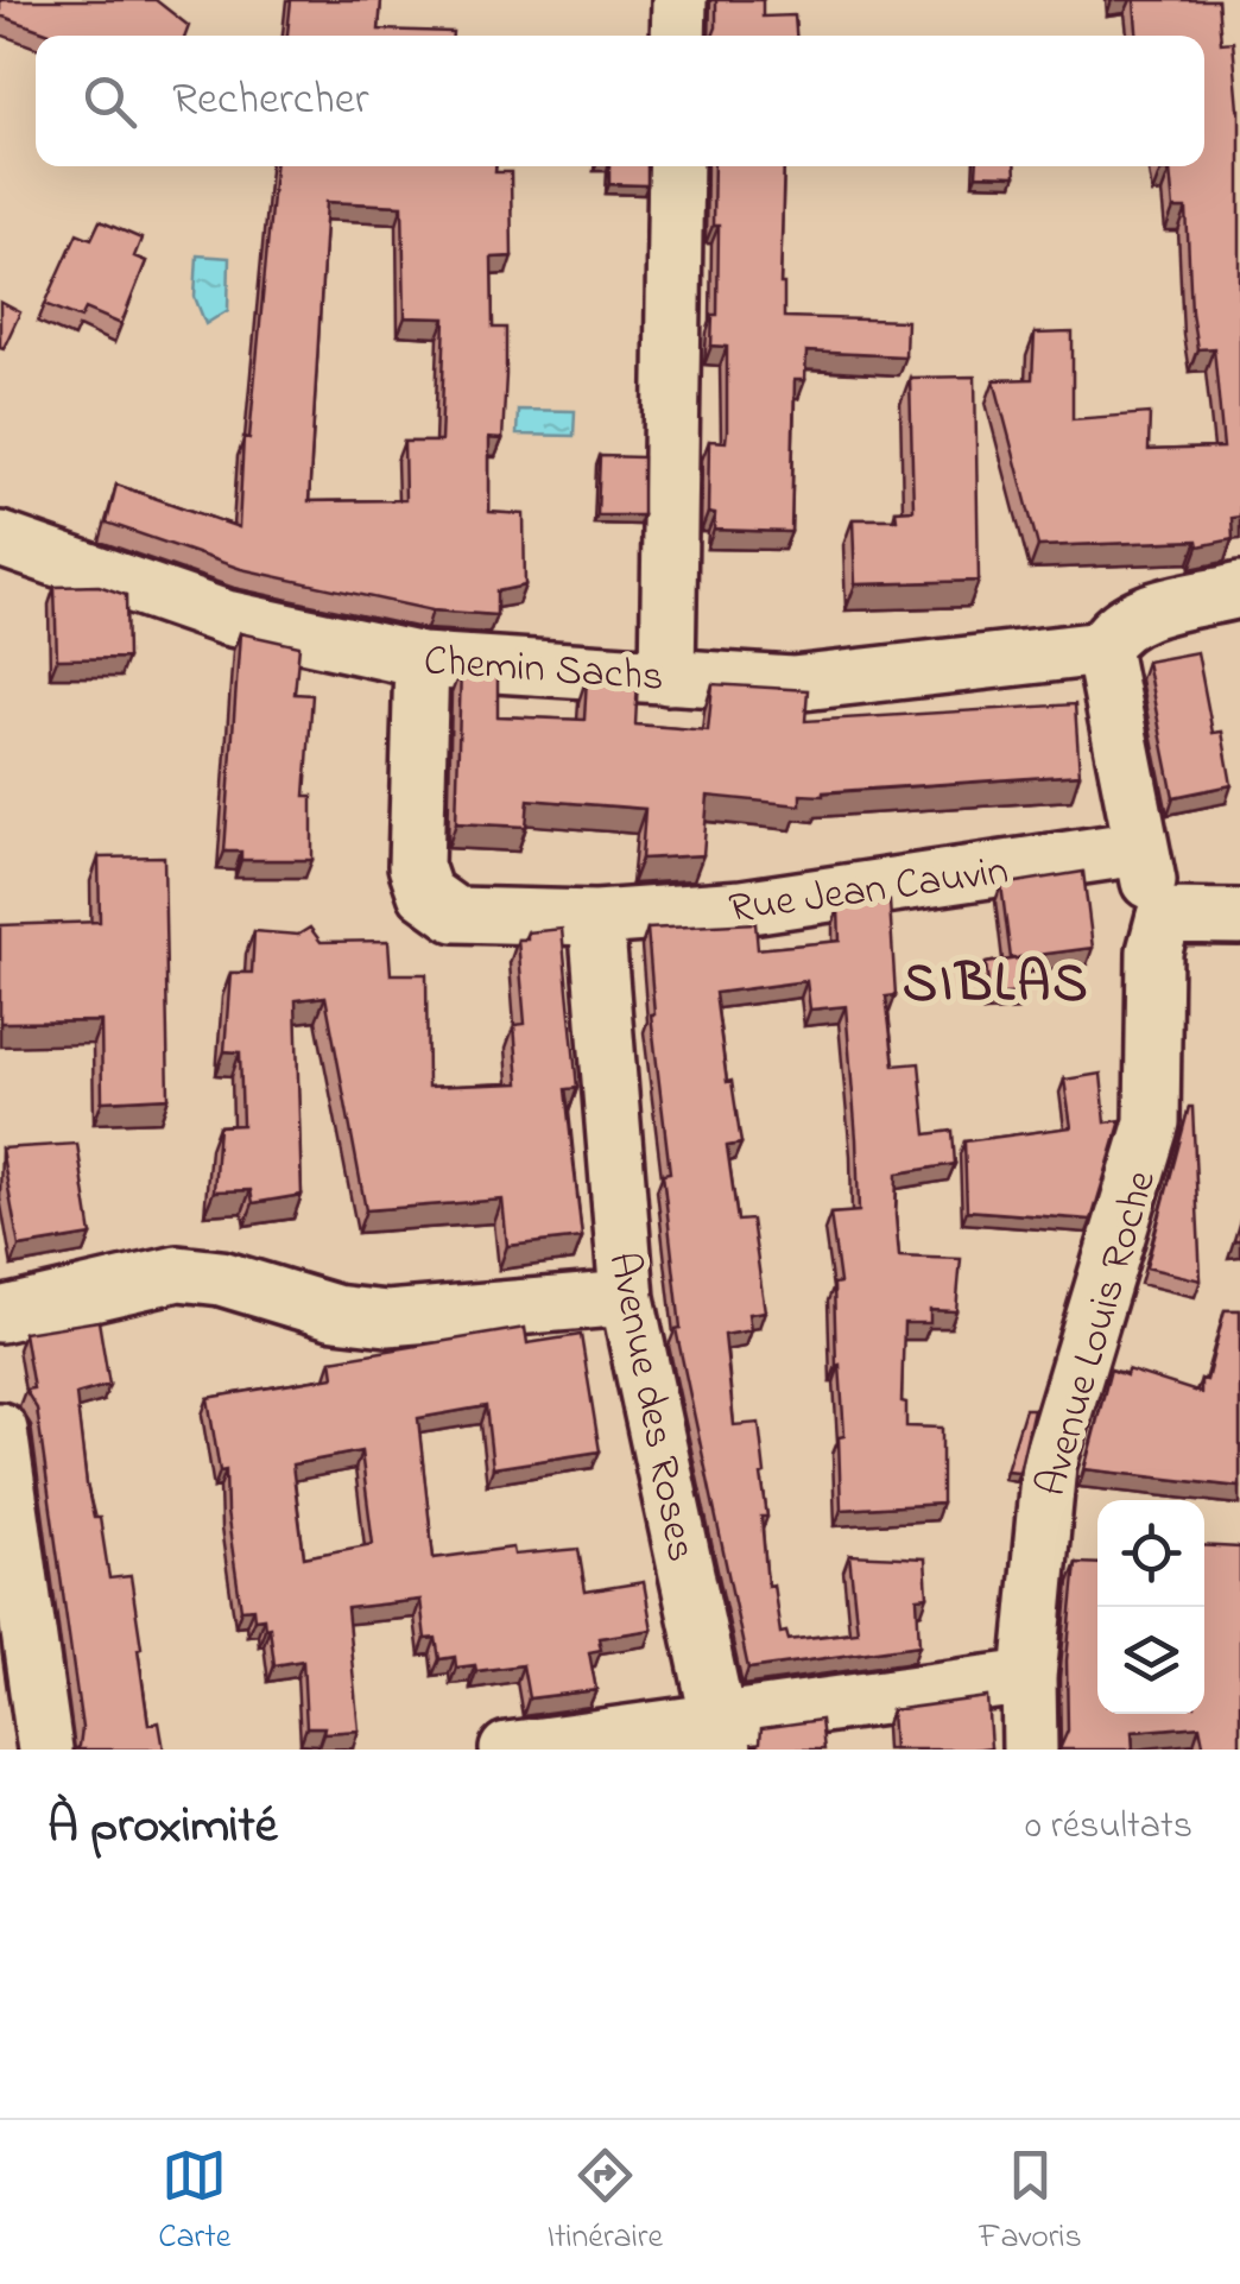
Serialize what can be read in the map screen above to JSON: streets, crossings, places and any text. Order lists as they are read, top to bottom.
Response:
{
  "streets": {
    "street": [
      "Chemin Sachs",
      "Rue Jean Cauvin",
      "Avenue Louis Roche",
      "Avenue des Roses"
    ]
  },
  "crossings": [
    ["Chemin Sachs", "Rue Jean Cauvin"],
    ["Rue Jean Cauvin", "Avenue des Roses"]
  ],
  "districts": ["SIBLAS"],
  "page": {
    "search": "Rechercher",
    "heading": ["À proximité", "0 résultats"],
    "nav": ["Carte", "Itinéraire", "Favoris"]
  }
}
